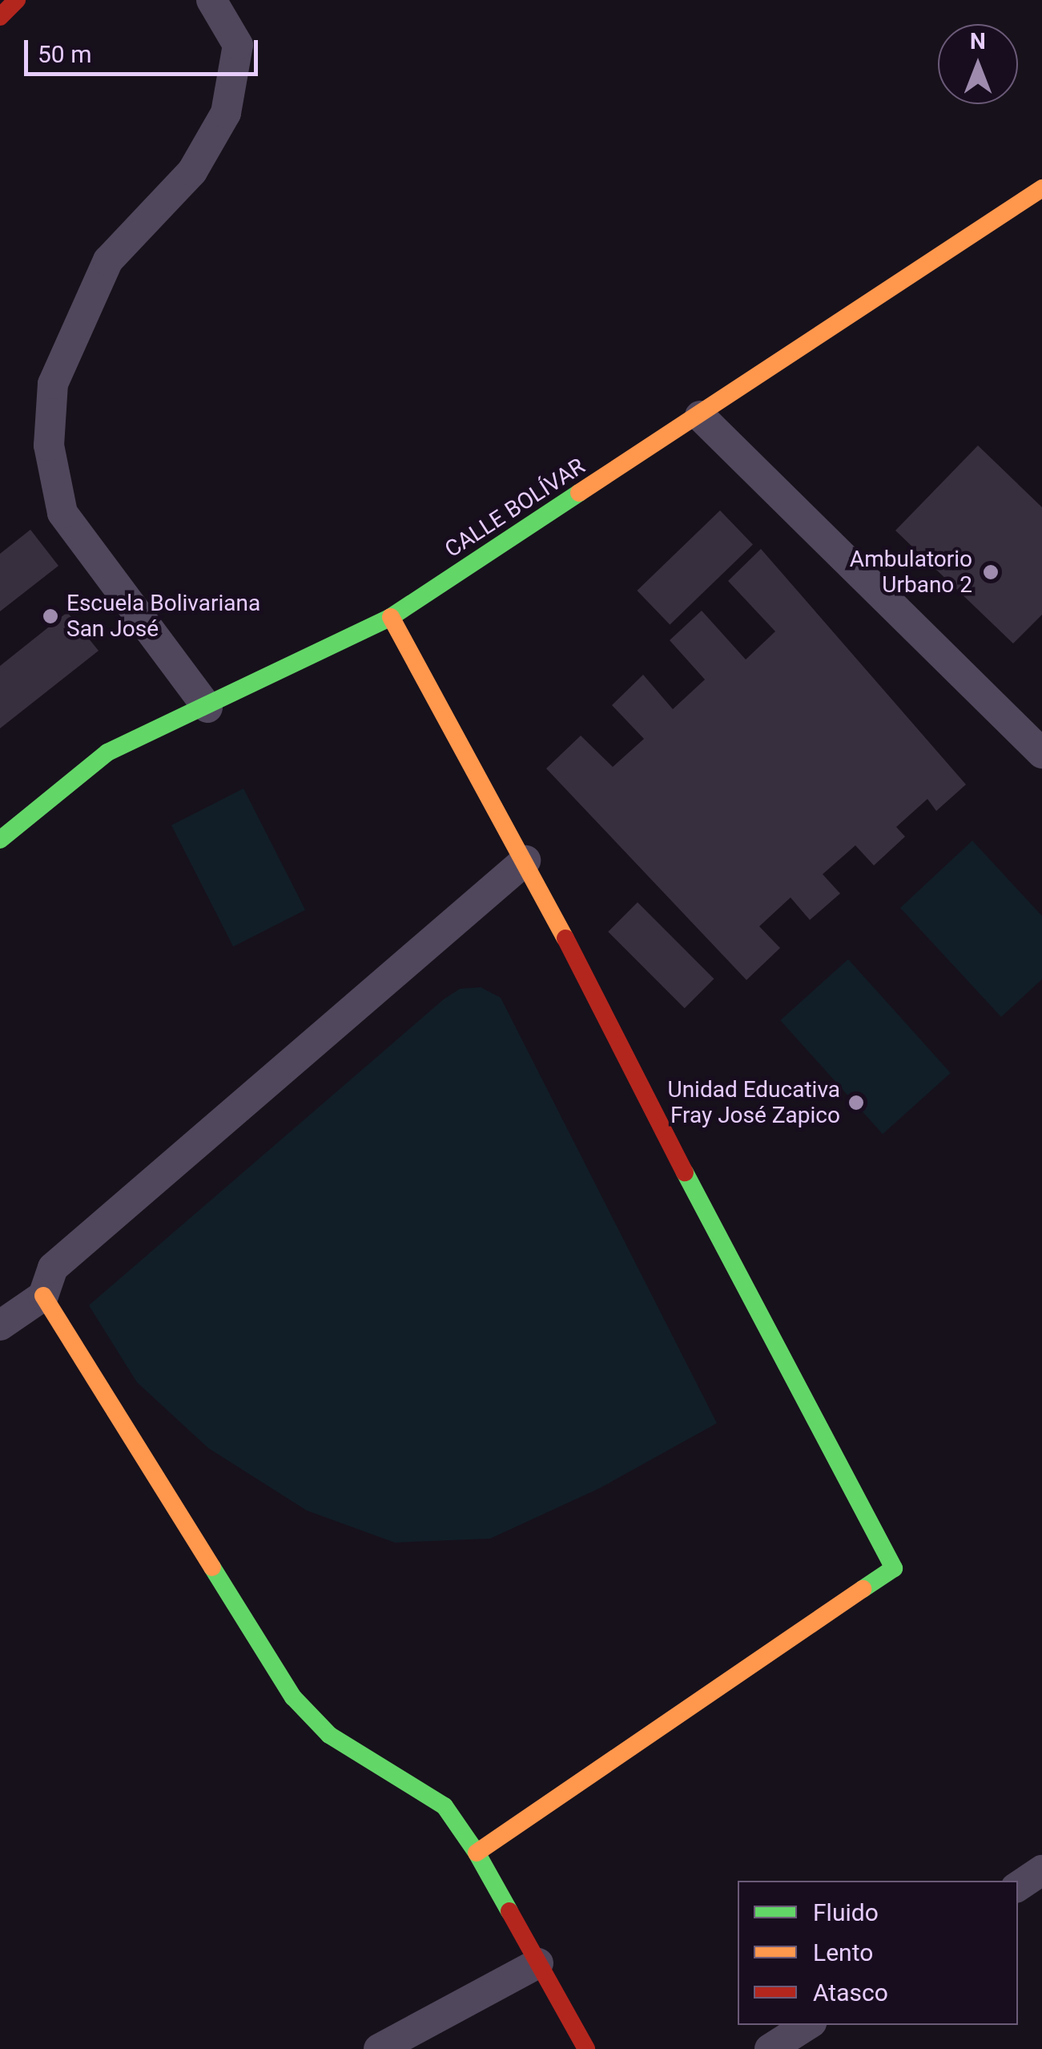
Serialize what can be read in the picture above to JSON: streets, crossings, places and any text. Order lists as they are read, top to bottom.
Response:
{
  "streets": {
    "street": ["CALLE BOLÍVAR"]
  },
  "places": ["Ambulatorio Urbano 2", "Escuela Bolivariana San José", "Unidad Educativa Fray José Zapico"],
  "legend": ["Fluido", "Lento", "Atasco"],
  "scale_bar": "50 m",
  "north": "top"
}
